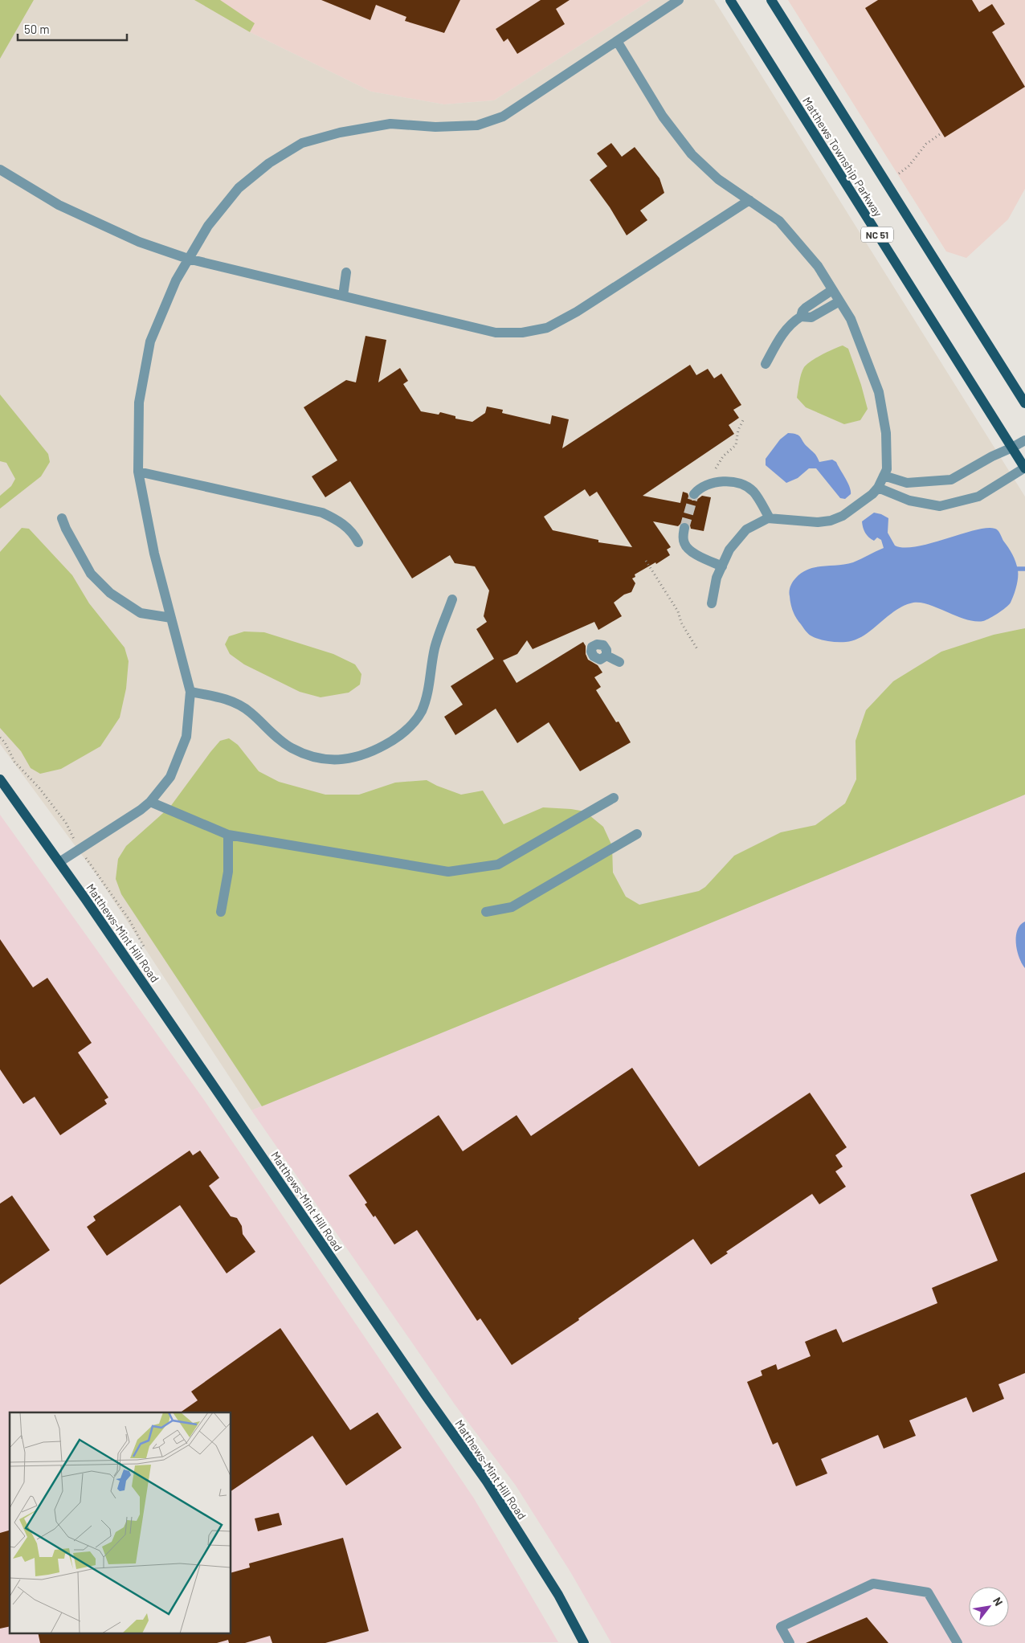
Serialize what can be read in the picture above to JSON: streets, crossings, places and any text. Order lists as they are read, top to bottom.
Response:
{
  "streets": {
    "main road": ["Matthews Township Parkway", "NC 51", "Matthews-Mint Hill Road"]
  },
  "scale_bar": "50 m",
  "north": "top right"
}
